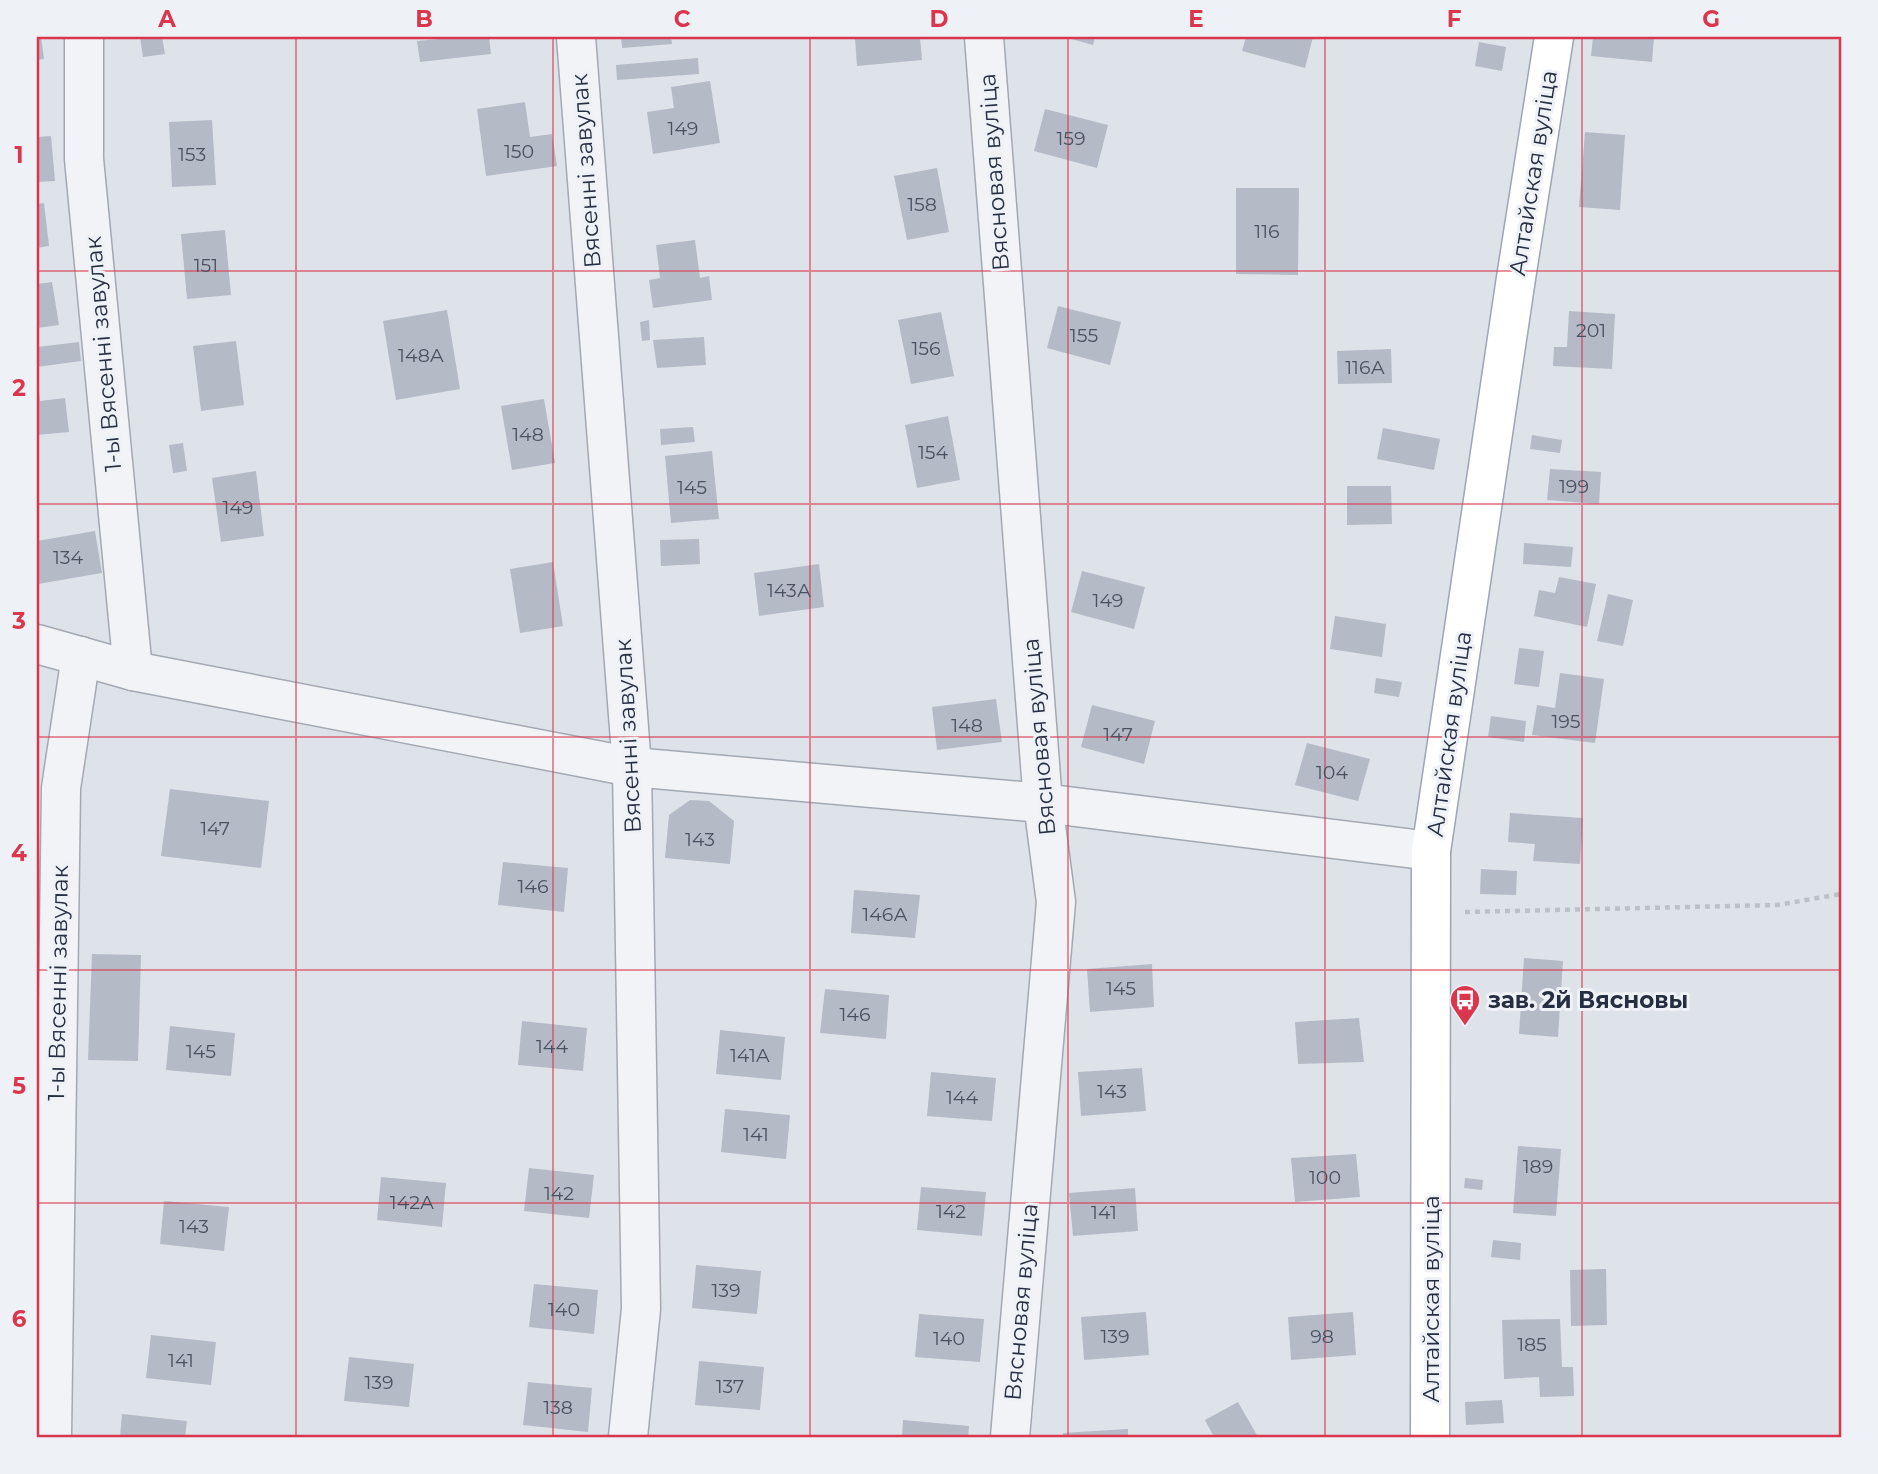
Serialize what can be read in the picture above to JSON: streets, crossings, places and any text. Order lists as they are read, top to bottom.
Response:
{
  "streets": {
    "main road": ["Алтайская вуліца"],
    "street": ["Вясенні завулак", "Вясновая вуліца", "1-ы Вясенні завулак"]
  },
  "places": {
    "bus stop": ["зав. 2й Вясновы"]
  },
  "house_numbers": [
    "149",
    "159",
    "150",
    "153",
    "158",
    "116",
    "151",
    "201",
    "155",
    "156",
    "148А",
    "116А",
    "148",
    "154",
    "199",
    "145",
    "149",
    "134",
    "143А",
    "149",
    "195",
    "148",
    "147",
    "104",
    "147",
    "143",
    "146",
    "146А",
    "145",
    "146",
    "144",
    "145",
    "141А",
    "143",
    "144",
    "141",
    "189",
    "100",
    "142",
    "142А",
    "142",
    "141",
    "143",
    "139",
    "140",
    "139",
    "98",
    "140",
    "185",
    "141",
    "139",
    "137",
    "138"
  ],
  "grid": {
    "columns": [
      "A",
      "B",
      "C",
      "D",
      "E",
      "F",
      "G"
    ],
    "rows": [
      "1",
      "2",
      "3",
      "4",
      "5",
      "6"
    ]
  }
}
